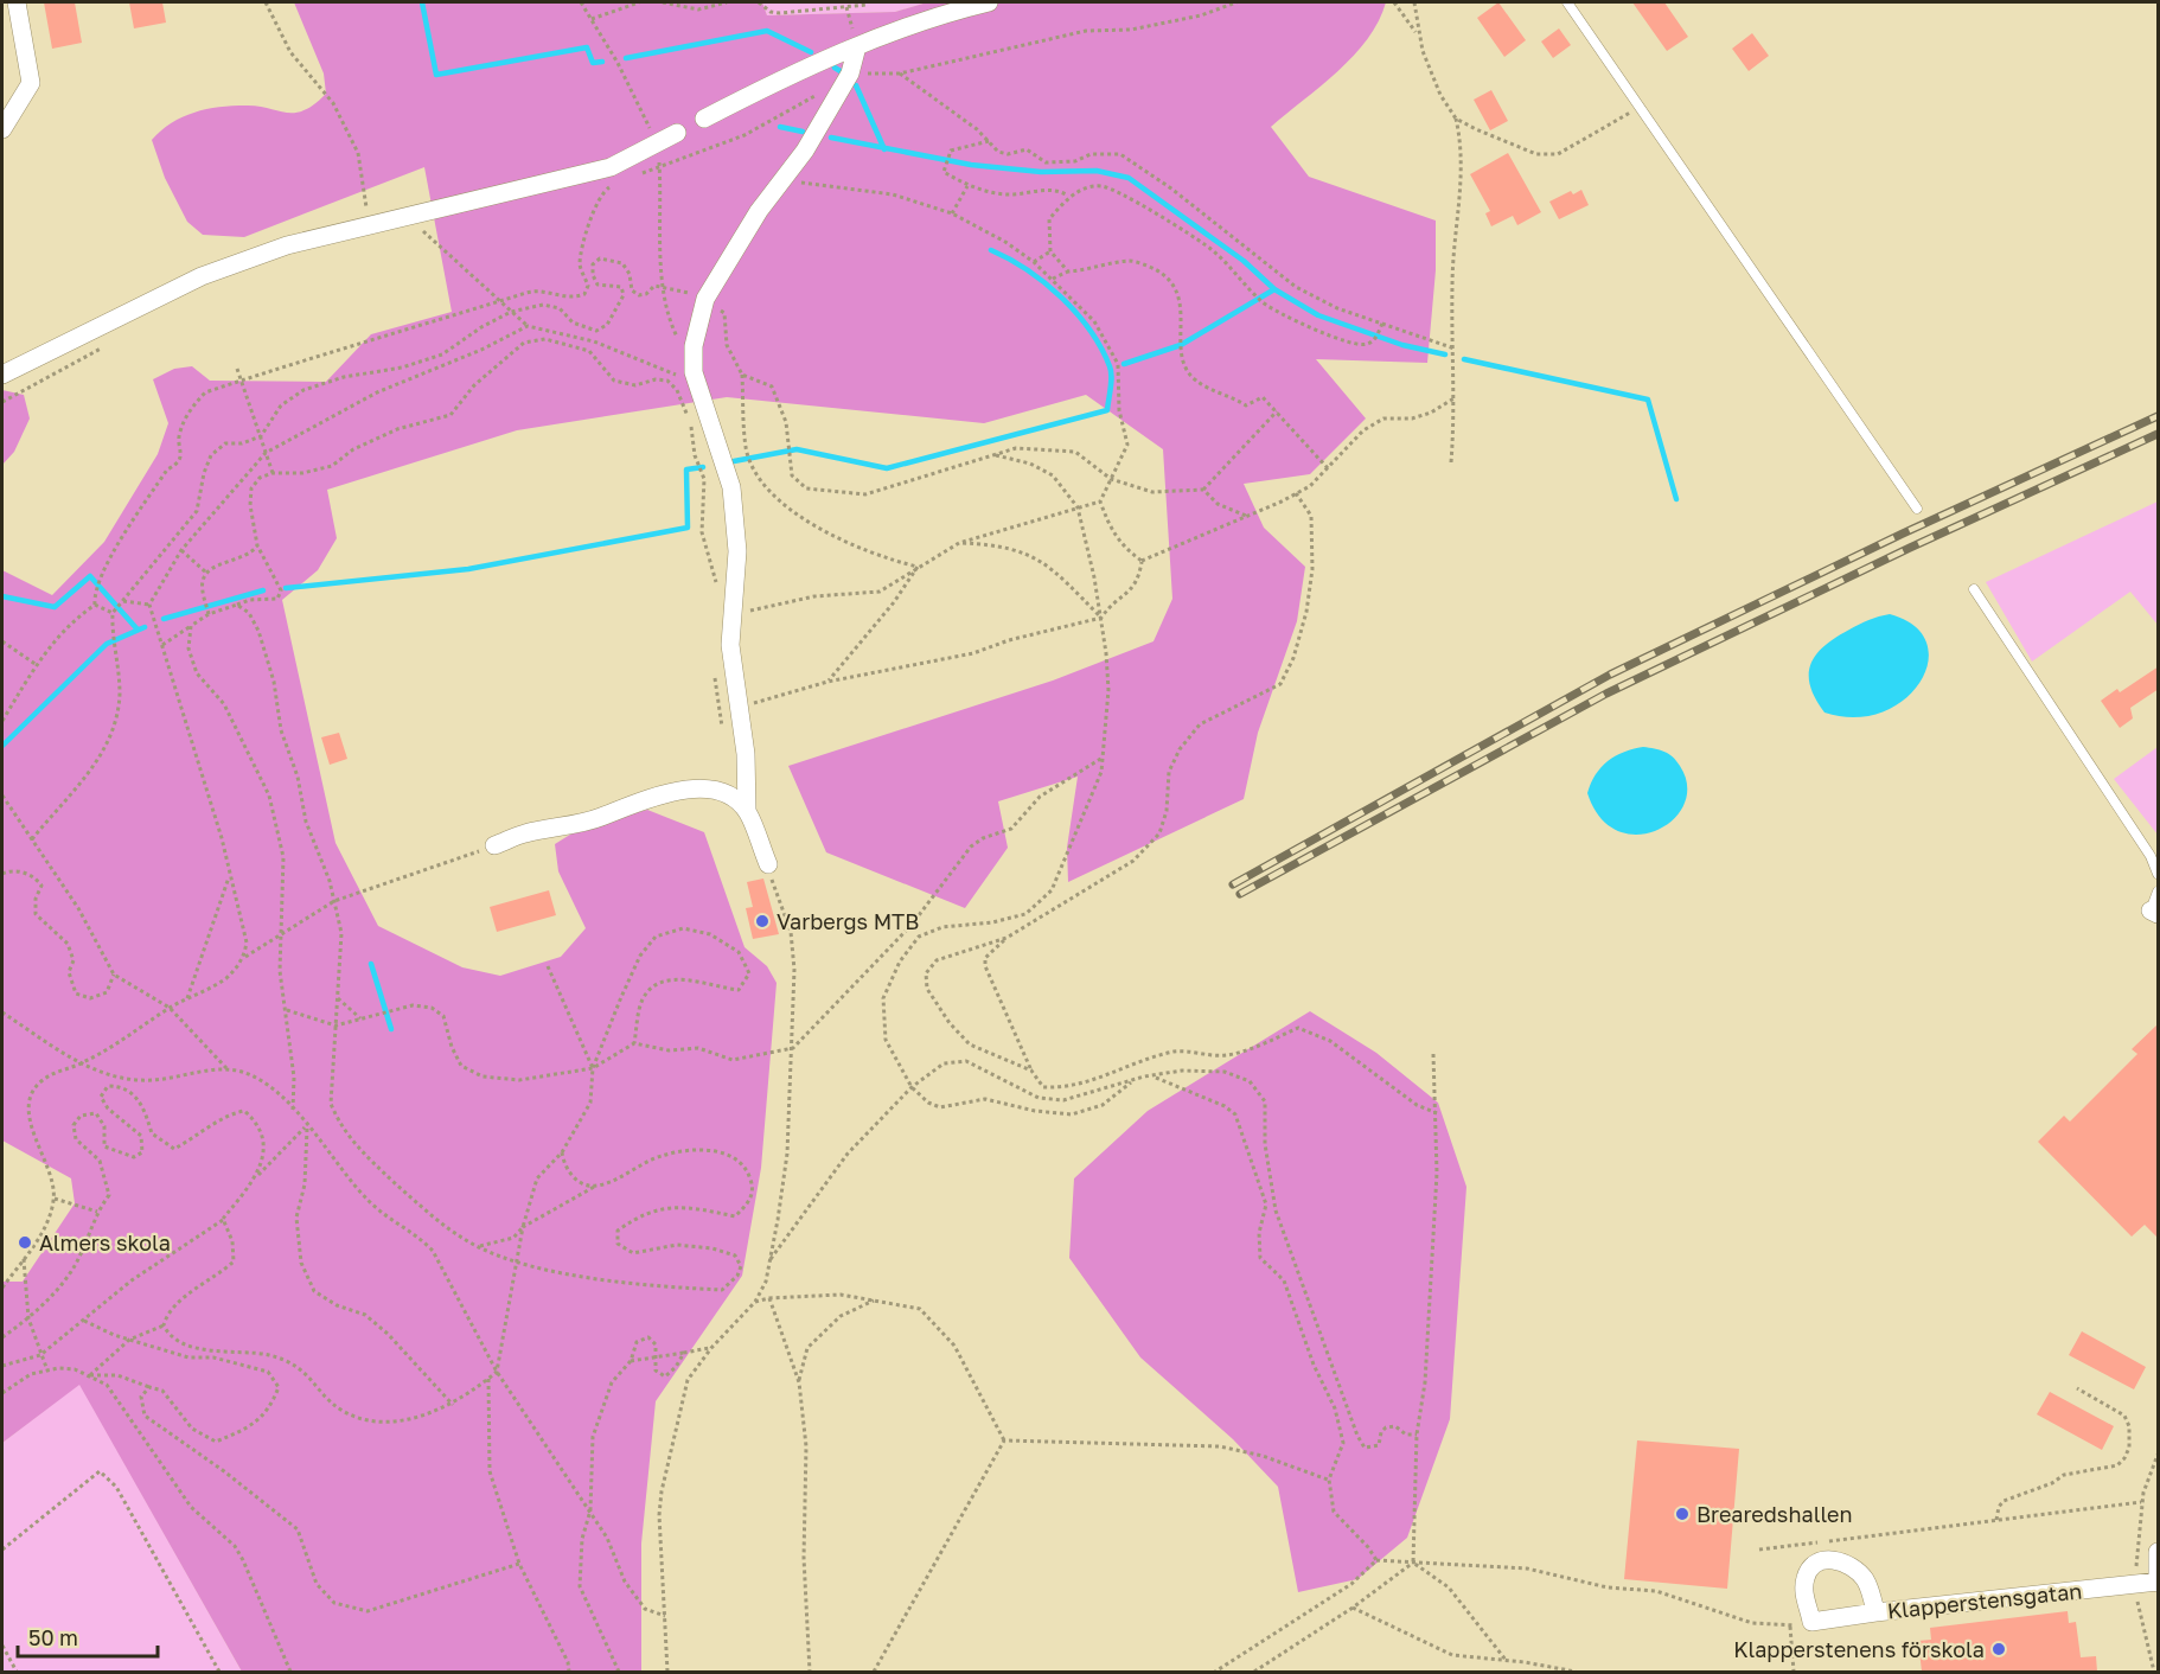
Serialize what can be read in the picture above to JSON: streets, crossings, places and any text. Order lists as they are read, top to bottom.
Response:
{
  "streets": {
    "street": ["Klapperstensgatan"]
  },
  "places": [
    "Varbergs MTB",
    "Almers skola",
    "Brearedshallen",
    "Klapperstenens förskola"
  ],
  "scale_bar": "50 m"
}
